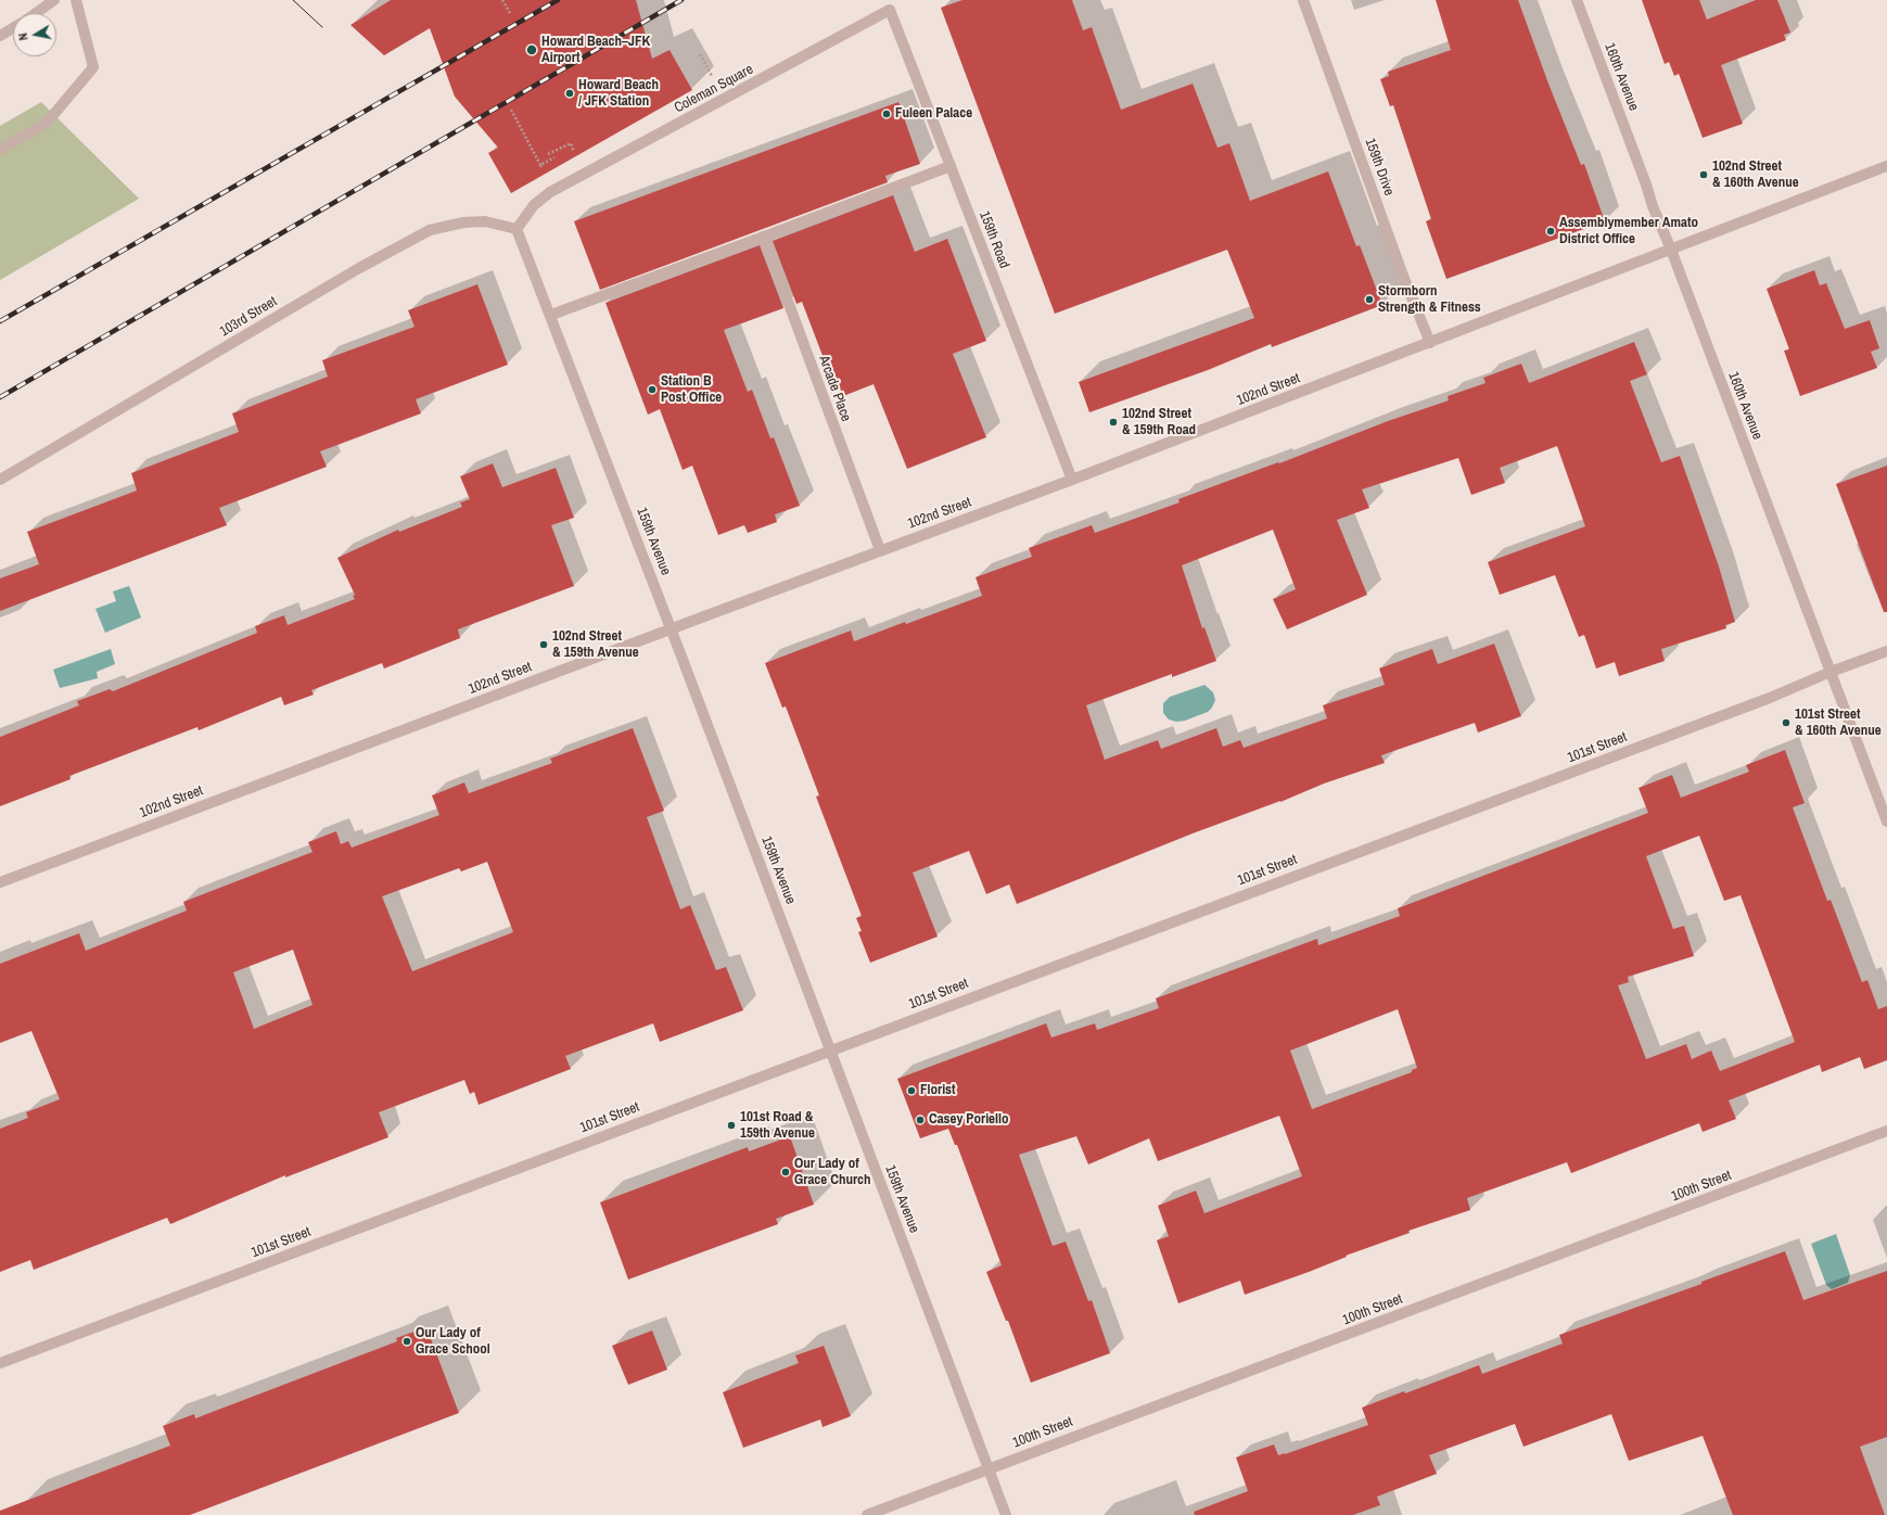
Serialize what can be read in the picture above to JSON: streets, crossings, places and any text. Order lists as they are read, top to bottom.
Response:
{
  "streets": {
    "street": [
      "160th Avenue",
      "Coleman Square",
      "159th Drive",
      "159th Road",
      "103rd Street",
      "Arcade Place",
      "102nd Street",
      "159th Avenue",
      "101st Street",
      "100th Street"
    ]
  },
  "crossings": [
    ["160th Avenue", "102nd Street"],
    ["160th Avenue", "101st Street"],
    ["Coleman Square", "159th Road"],
    ["Coleman Square", "103rd Street"],
    ["Coleman Square", "159th Avenue"],
    ["159th Drive", "102nd Street"],
    ["159th Road", "102nd Street"],
    ["103rd Street", "159th Avenue"],
    ["Arcade Place", "102nd Street"],
    ["102nd Street", "159th Avenue"],
    ["159th Avenue", "101st Street"],
    ["159th Avenue", "100th Street"]
  ],
  "places": [
    "Howard Beach–JFK Airport",
    "Howard Beach / JFK Station",
    "Fuleen Palace",
    "102nd Street & 160th Avenue",
    "Assemblymember Amato District Office",
    "Stormborn Strength & Fitness",
    "Station B Post Office",
    "102nd Street & 159th Road",
    "102nd Street & 159th Avenue",
    "101st Street & 160th Avenue",
    "Florist",
    "Casey Poriello",
    "101st Road & 159th Avenue",
    "Our Lady of Grace Church",
    "Our Lady of Grace School"
  ],
  "north": "left"
}
